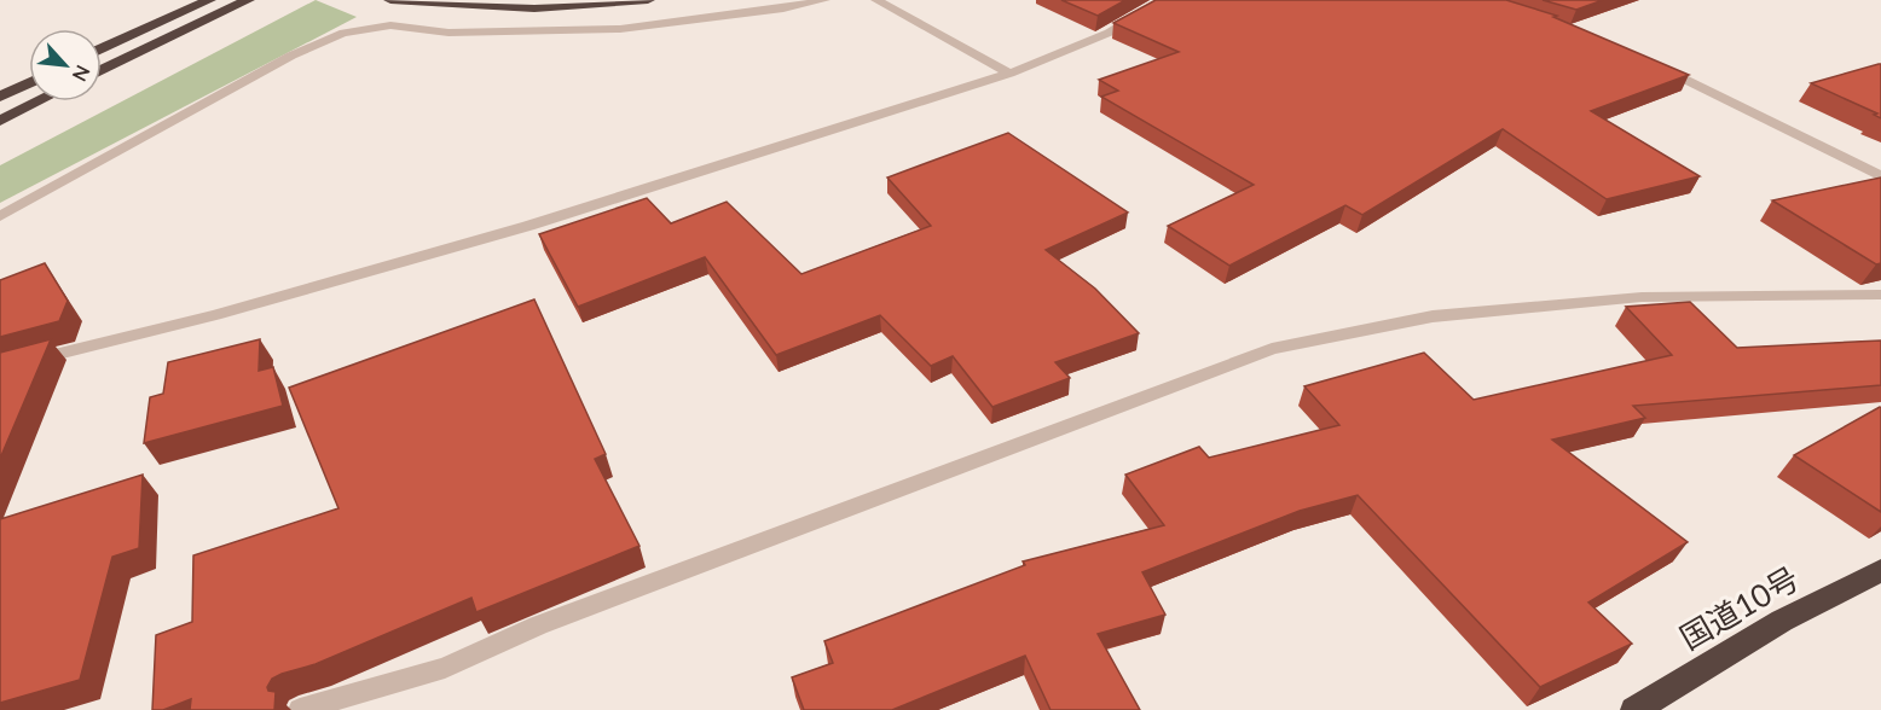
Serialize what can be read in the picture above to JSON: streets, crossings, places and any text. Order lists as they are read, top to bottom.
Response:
{
  "streets": {
    "highway": ["国道10号"]
  },
  "north": "bottom right"
}
